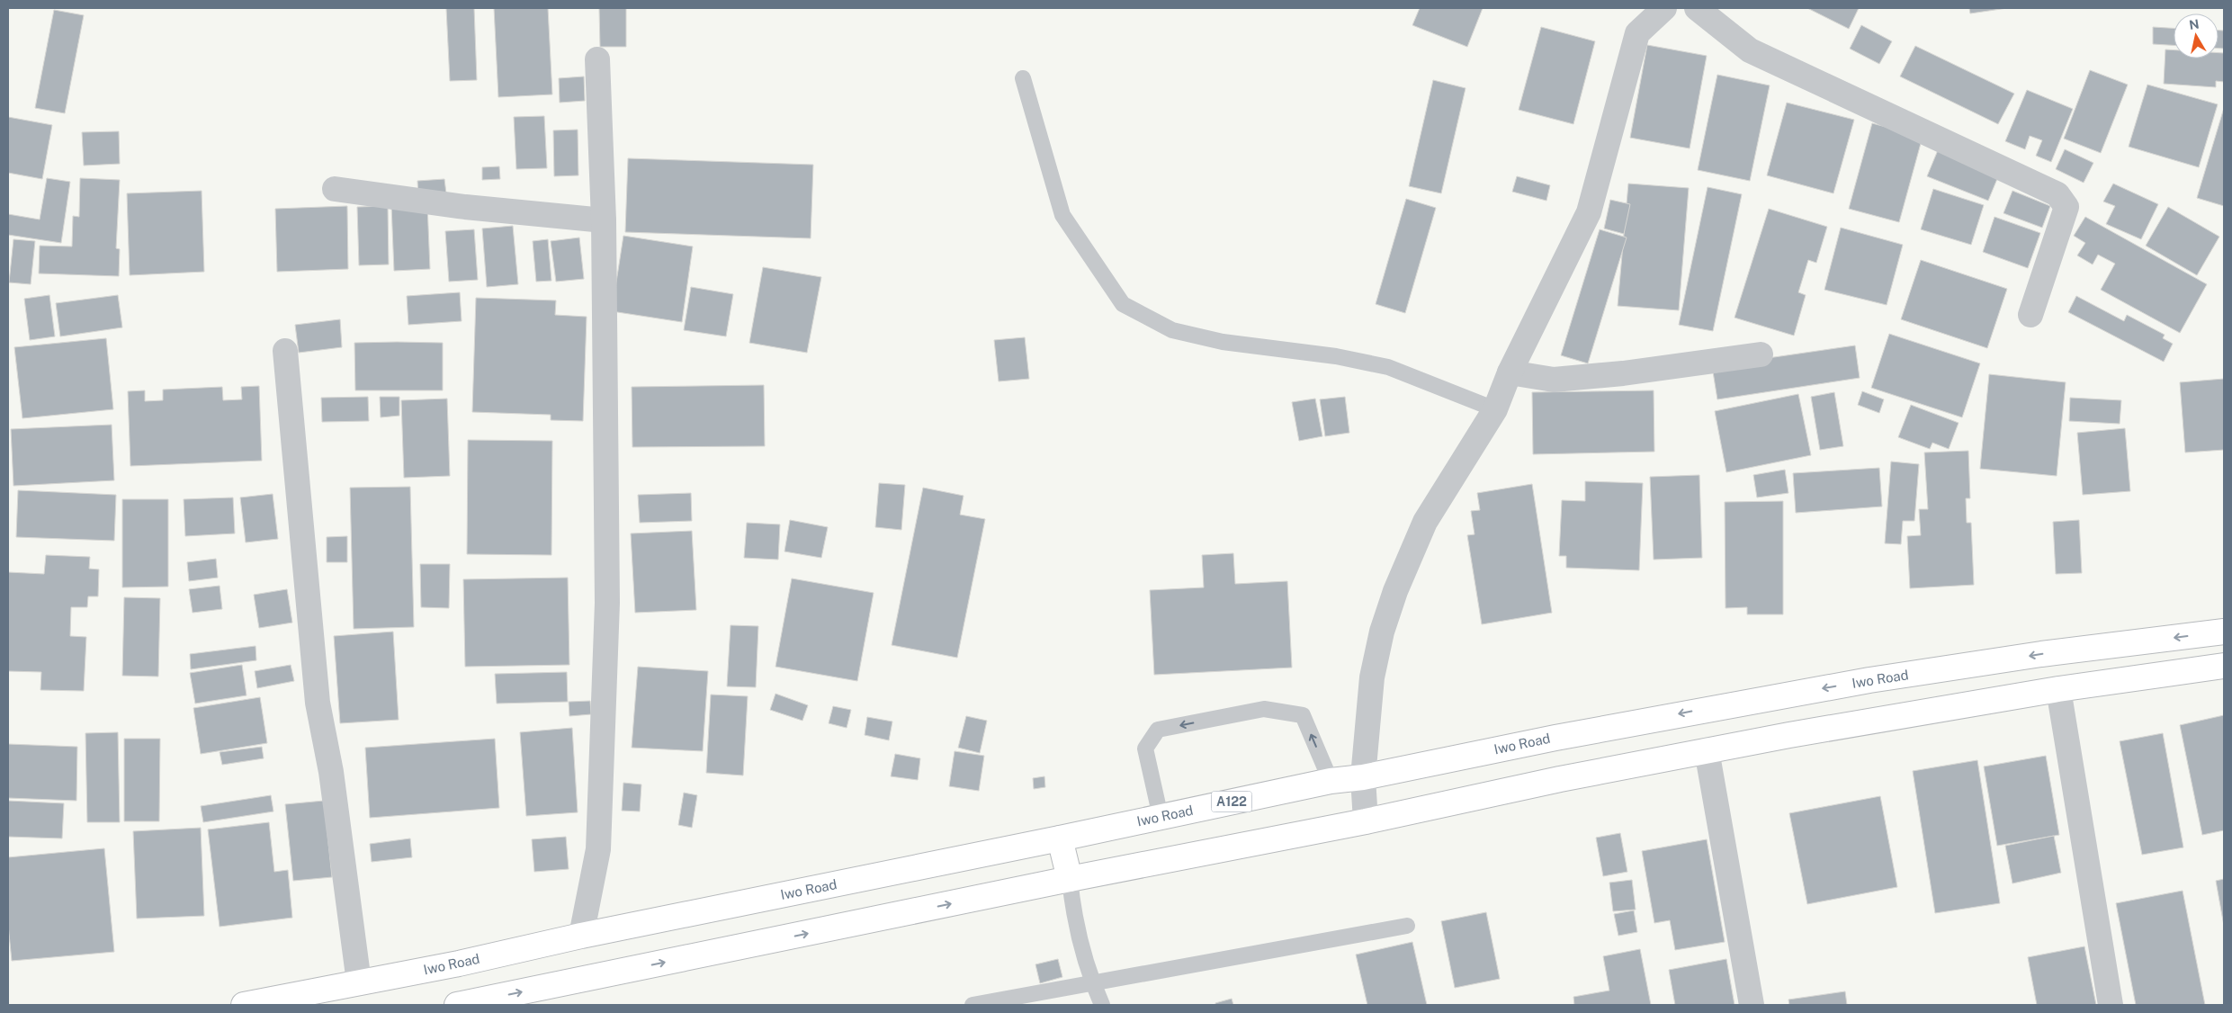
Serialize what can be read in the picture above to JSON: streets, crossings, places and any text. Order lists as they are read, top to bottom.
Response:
{
  "streets": {
    "highway": ["Iwo Road", "A122"]
  },
  "north": "top"
}
